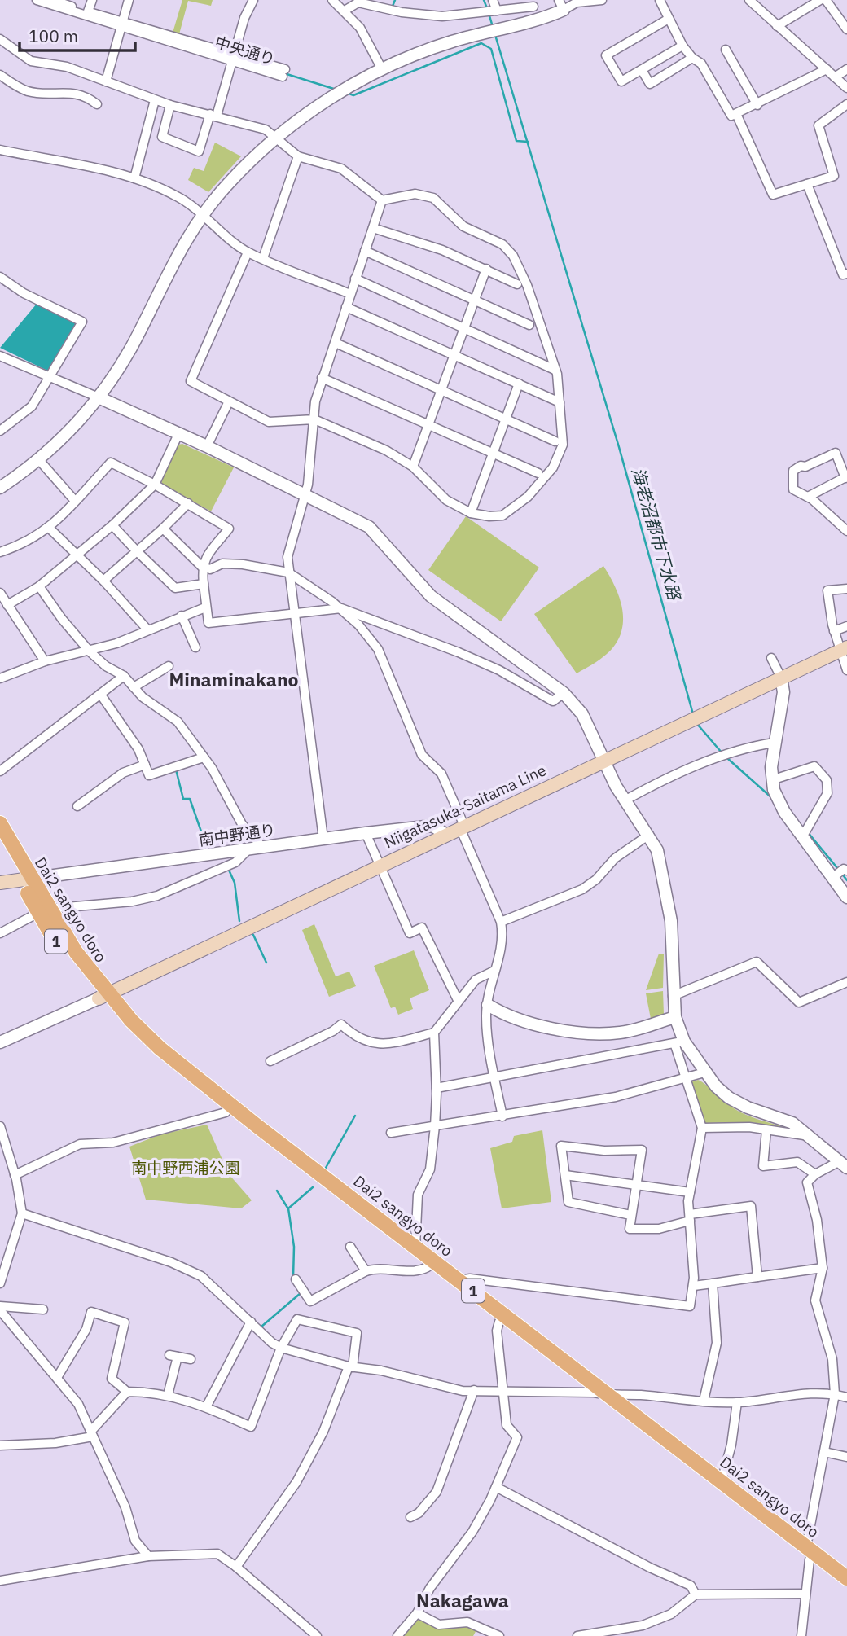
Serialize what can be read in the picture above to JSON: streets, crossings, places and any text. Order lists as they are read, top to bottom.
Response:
{
  "streets": {
    "main road": ["Niigatasuka-Saitama Line", "Dai2 sangyo doro", "1"],
    "street": ["中央通り", "南中野通り"]
  },
  "crossings": [
    ["Niigatasuka-Saitama Line", "南中野通り"],
    ["Niigatasuka-Saitama Line", "Dai2 sangyo doro"],
    ["南中野通り", "Dai2 sangyo doro"]
  ],
  "districts": ["Minaminakano", "Nakagawa"],
  "water": ["海老沼都市下水路"],
  "parks": ["南中野西浦公園"],
  "scale_bar": "100 m"
}
